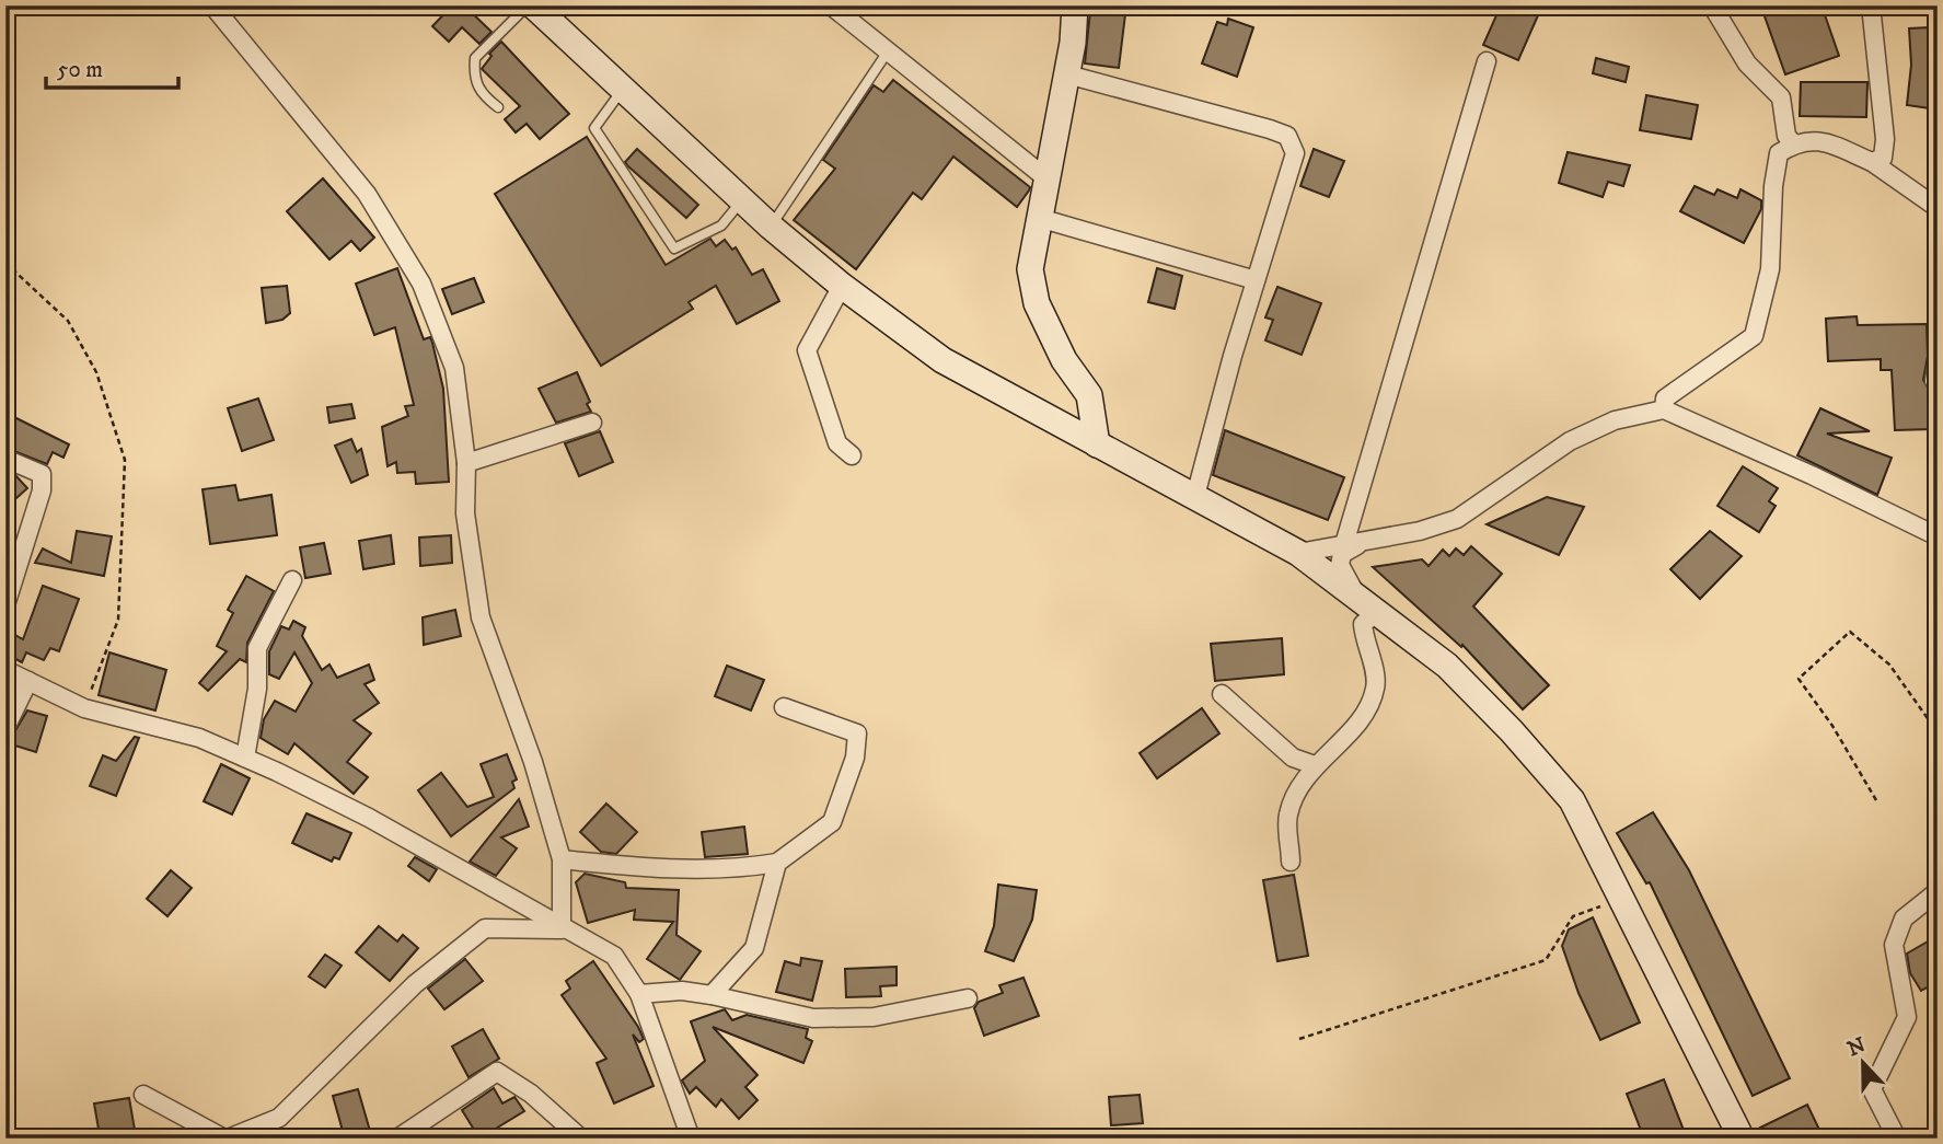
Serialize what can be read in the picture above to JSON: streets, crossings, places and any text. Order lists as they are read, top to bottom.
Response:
{
  "scale_bar": "50 m",
  "north": "top"
}
